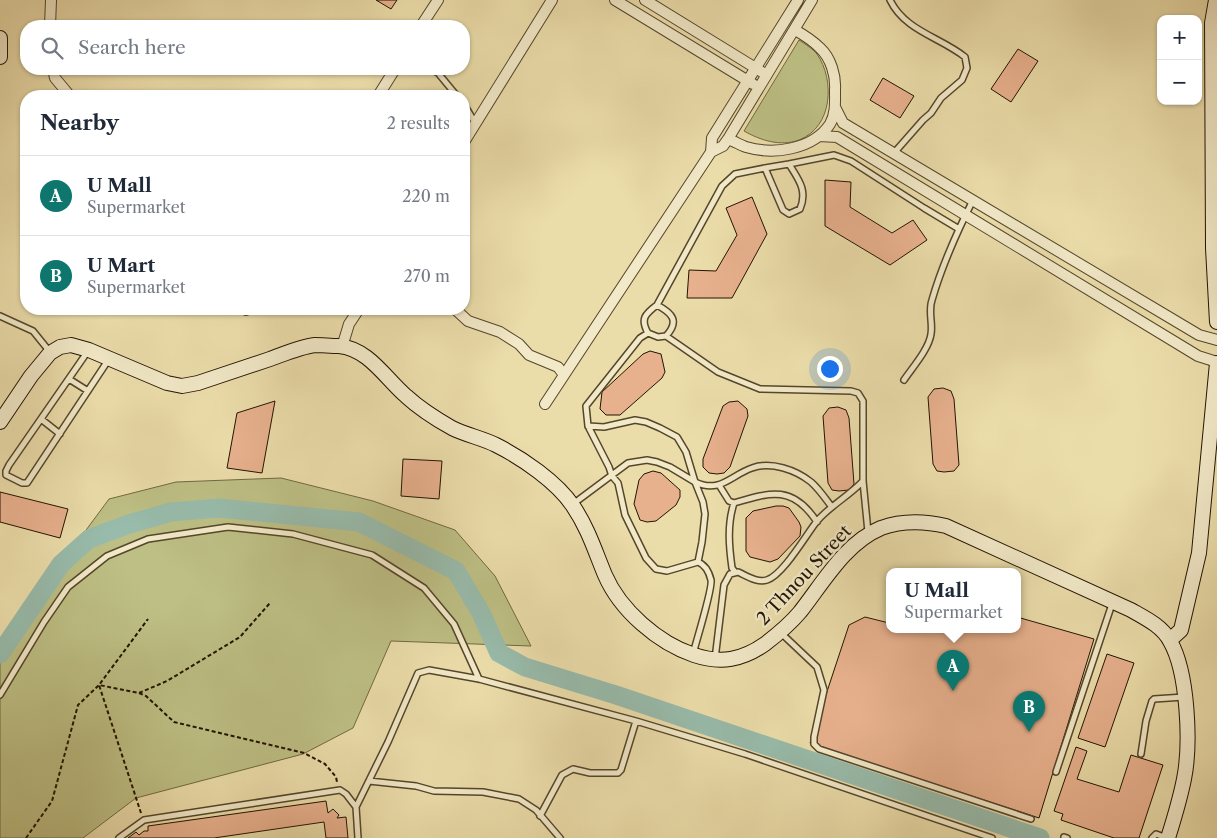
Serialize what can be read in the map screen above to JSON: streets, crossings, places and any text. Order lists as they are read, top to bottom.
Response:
{
  "streets": {
    "main road": ["2 Thnou Street"]
  },
  "page": {
    "map_buttons": ["+", "−"],
    "search": "Search here",
    "heading": ["Nearby", "2 results"],
    "list": [
      {
        "mark": "A",
        "name": "U Mall",
        "note": "Supermarket",
        "value": "220 m"
      },
      {
        "mark": "B",
        "name": "U Mart",
        "note": "Supermarket",
        "value": "270 m"
      }
    ],
    "popup": ["U Mall", "Supermarket"],
    "pins": ["A", "B"]
  }
}
